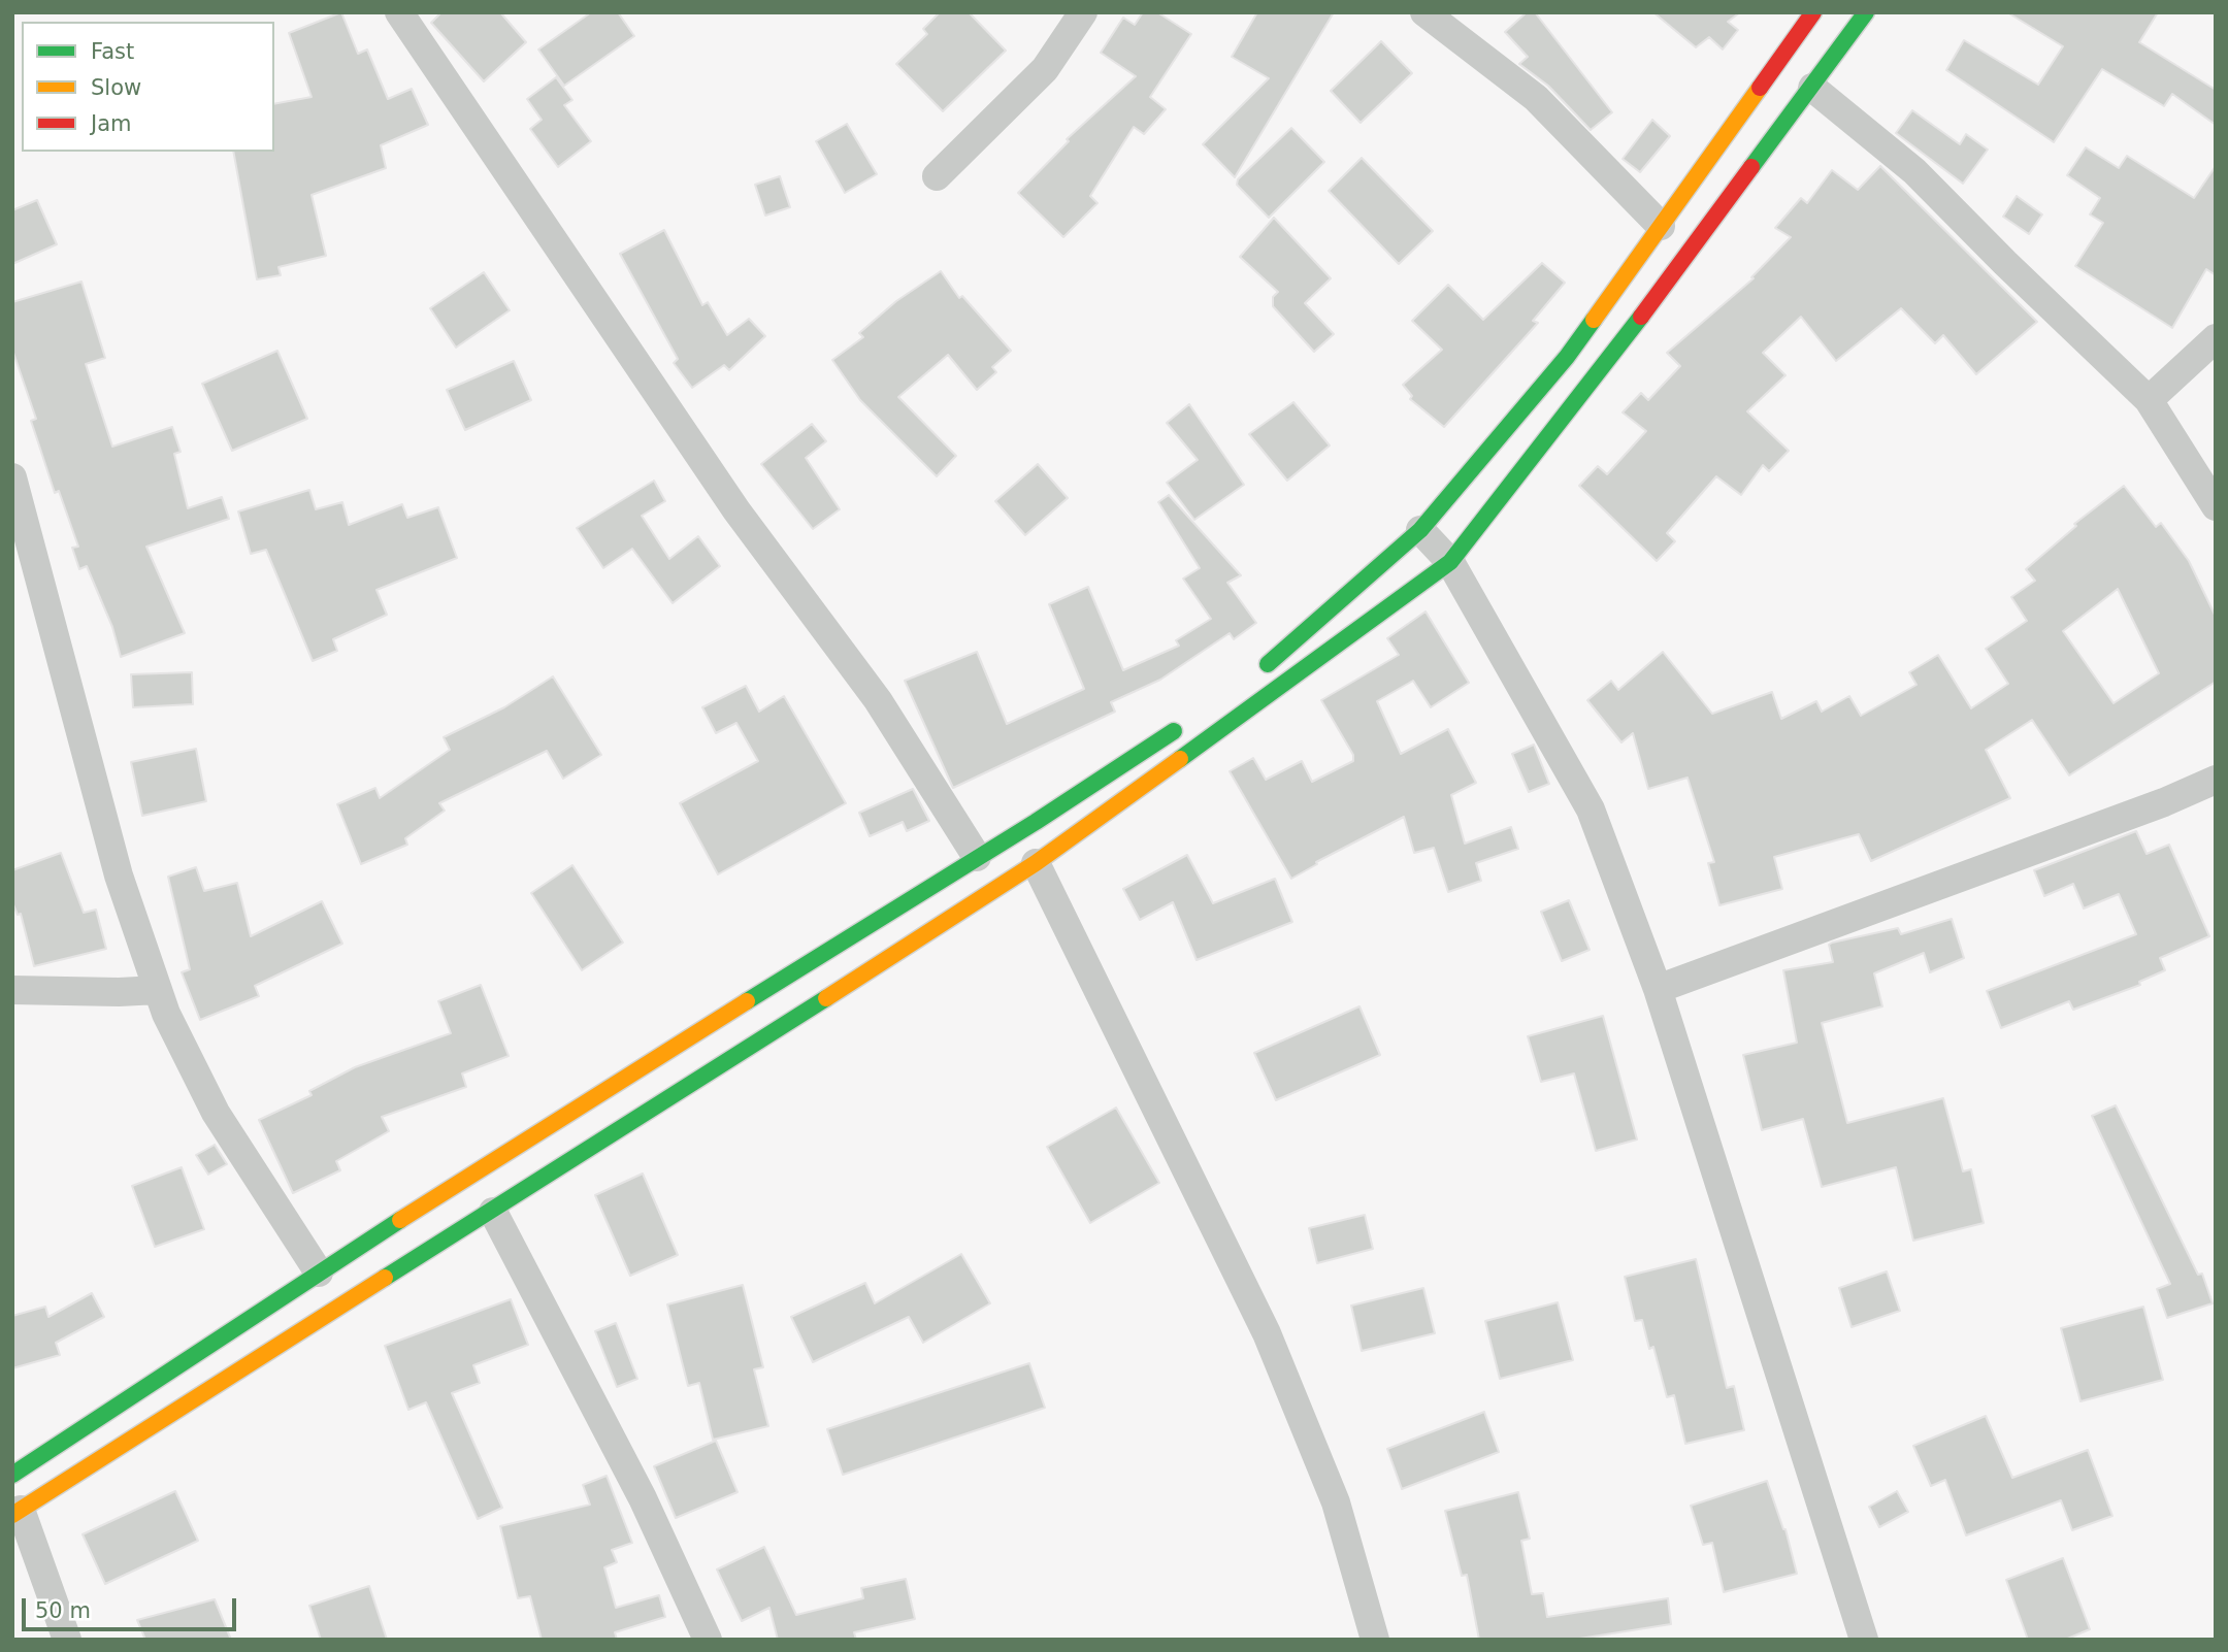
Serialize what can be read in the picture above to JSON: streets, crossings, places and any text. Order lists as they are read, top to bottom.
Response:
{
  "legend": ["Fast", "Slow", "Jam"],
  "scale_bar": "50 m"
}
